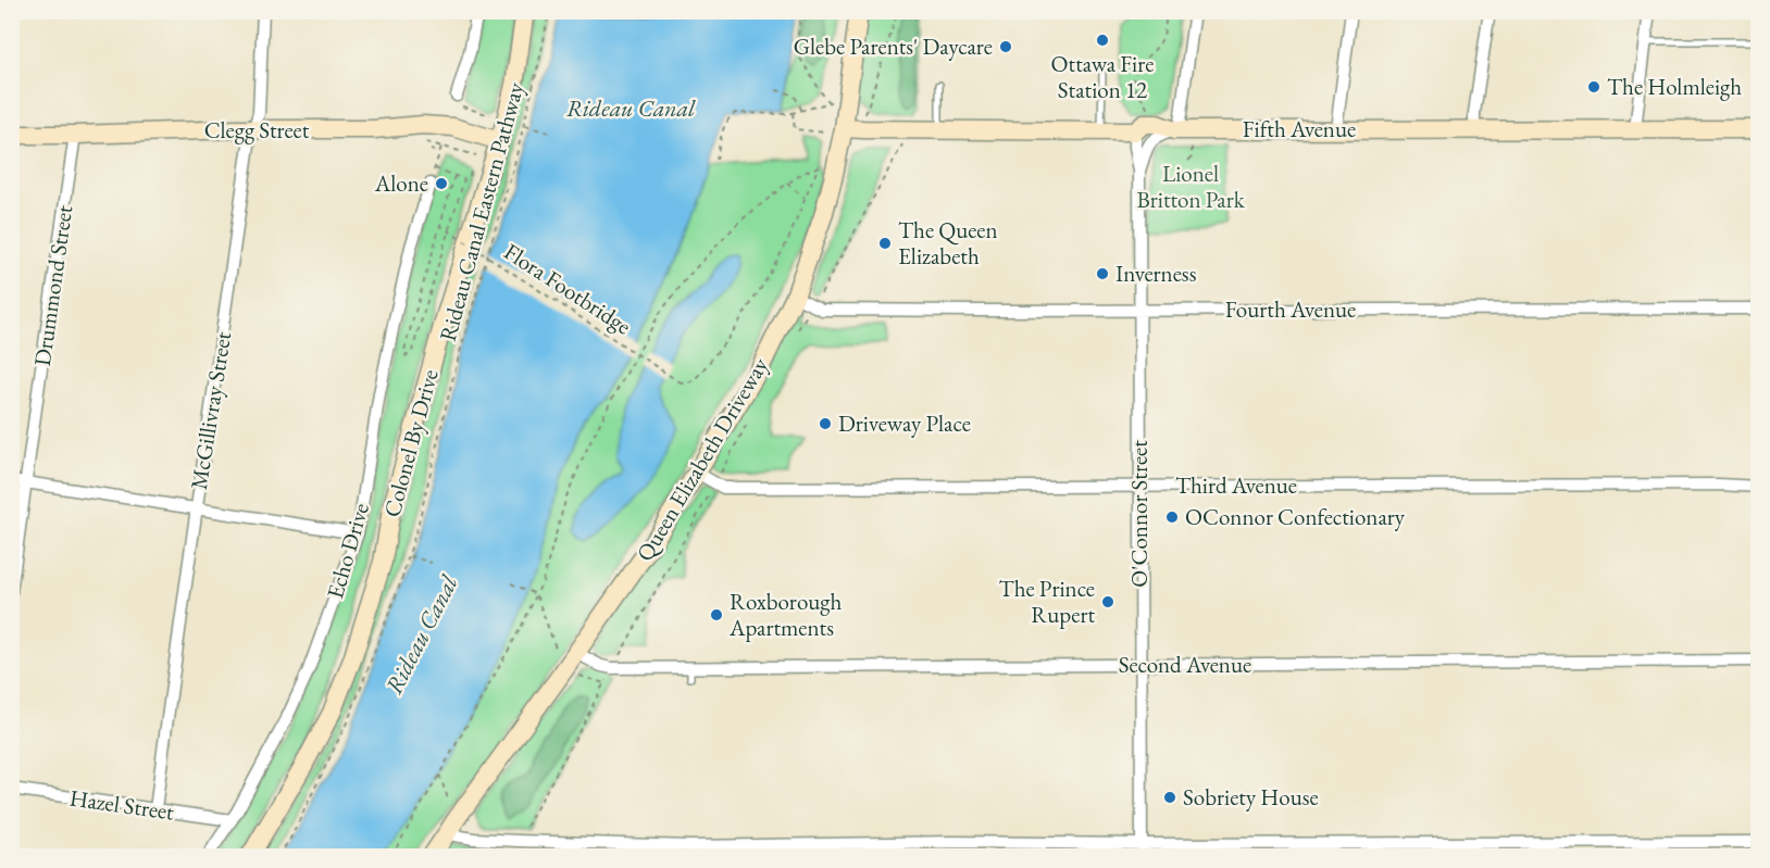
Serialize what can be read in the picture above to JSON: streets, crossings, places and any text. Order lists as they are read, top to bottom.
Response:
{
  "streets": {
    "main road": [
      "Fifth Avenue",
      "Clegg Street",
      "Colonel By Drive",
      "Queen Elizabeth Driveway"
    ],
    "street": [
      "Drummond Street",
      "Fourth Avenue",
      "McGillivray Street",
      "Third Avenue",
      "O'Connor Street",
      "Echo Drive",
      "Second Avenue",
      "Hazel Street"
    ],
    "path": ["Rideau Canal Eastern Pathway", "Flora Footbridge"]
  },
  "crossings": [
    ["Fifth Avenue", "Queen Elizabeth Driveway"],
    ["Fifth Avenue", "O'Connor Street"],
    ["Clegg Street", "Drummond Street"],
    ["Clegg Street", "McGillivray Street"],
    ["Clegg Street", "Colonel By Drive"],
    ["Fourth Avenue", "Queen Elizabeth Driveway"],
    ["Fourth Avenue", "O'Connor Street"],
    ["McGillivray Street", "Hazel Street"],
    ["Third Avenue", "O'Connor Street"],
    ["O'Connor Street", "Second Avenue"],
    ["Echo Drive", "Hazel Street"]
  ],
  "water": ["Rideau Canal"],
  "parks": ["Lionel Britton Park"],
  "places": [
    "Ottawa Fire Station 12",
    "Glebe Parents' Daycare",
    "The Holmleigh",
    "Alone",
    "The Queen Elizabeth",
    "Inverness",
    "Driveway Place",
    "OConnor Confectionary",
    "The Prince Rupert",
    "Roxborough Apartments",
    "Sobriety House"
  ]
}
